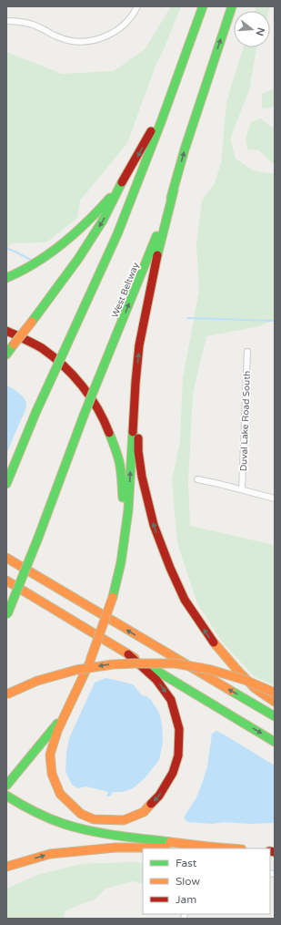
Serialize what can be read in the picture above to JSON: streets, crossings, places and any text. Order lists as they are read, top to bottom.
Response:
{
  "streets": {
    "highway": ["West Beltway"],
    "street": ["Duval Lake Road South"]
  },
  "legend": ["Fast", "Slow", "Jam"],
  "north": "right"
}
